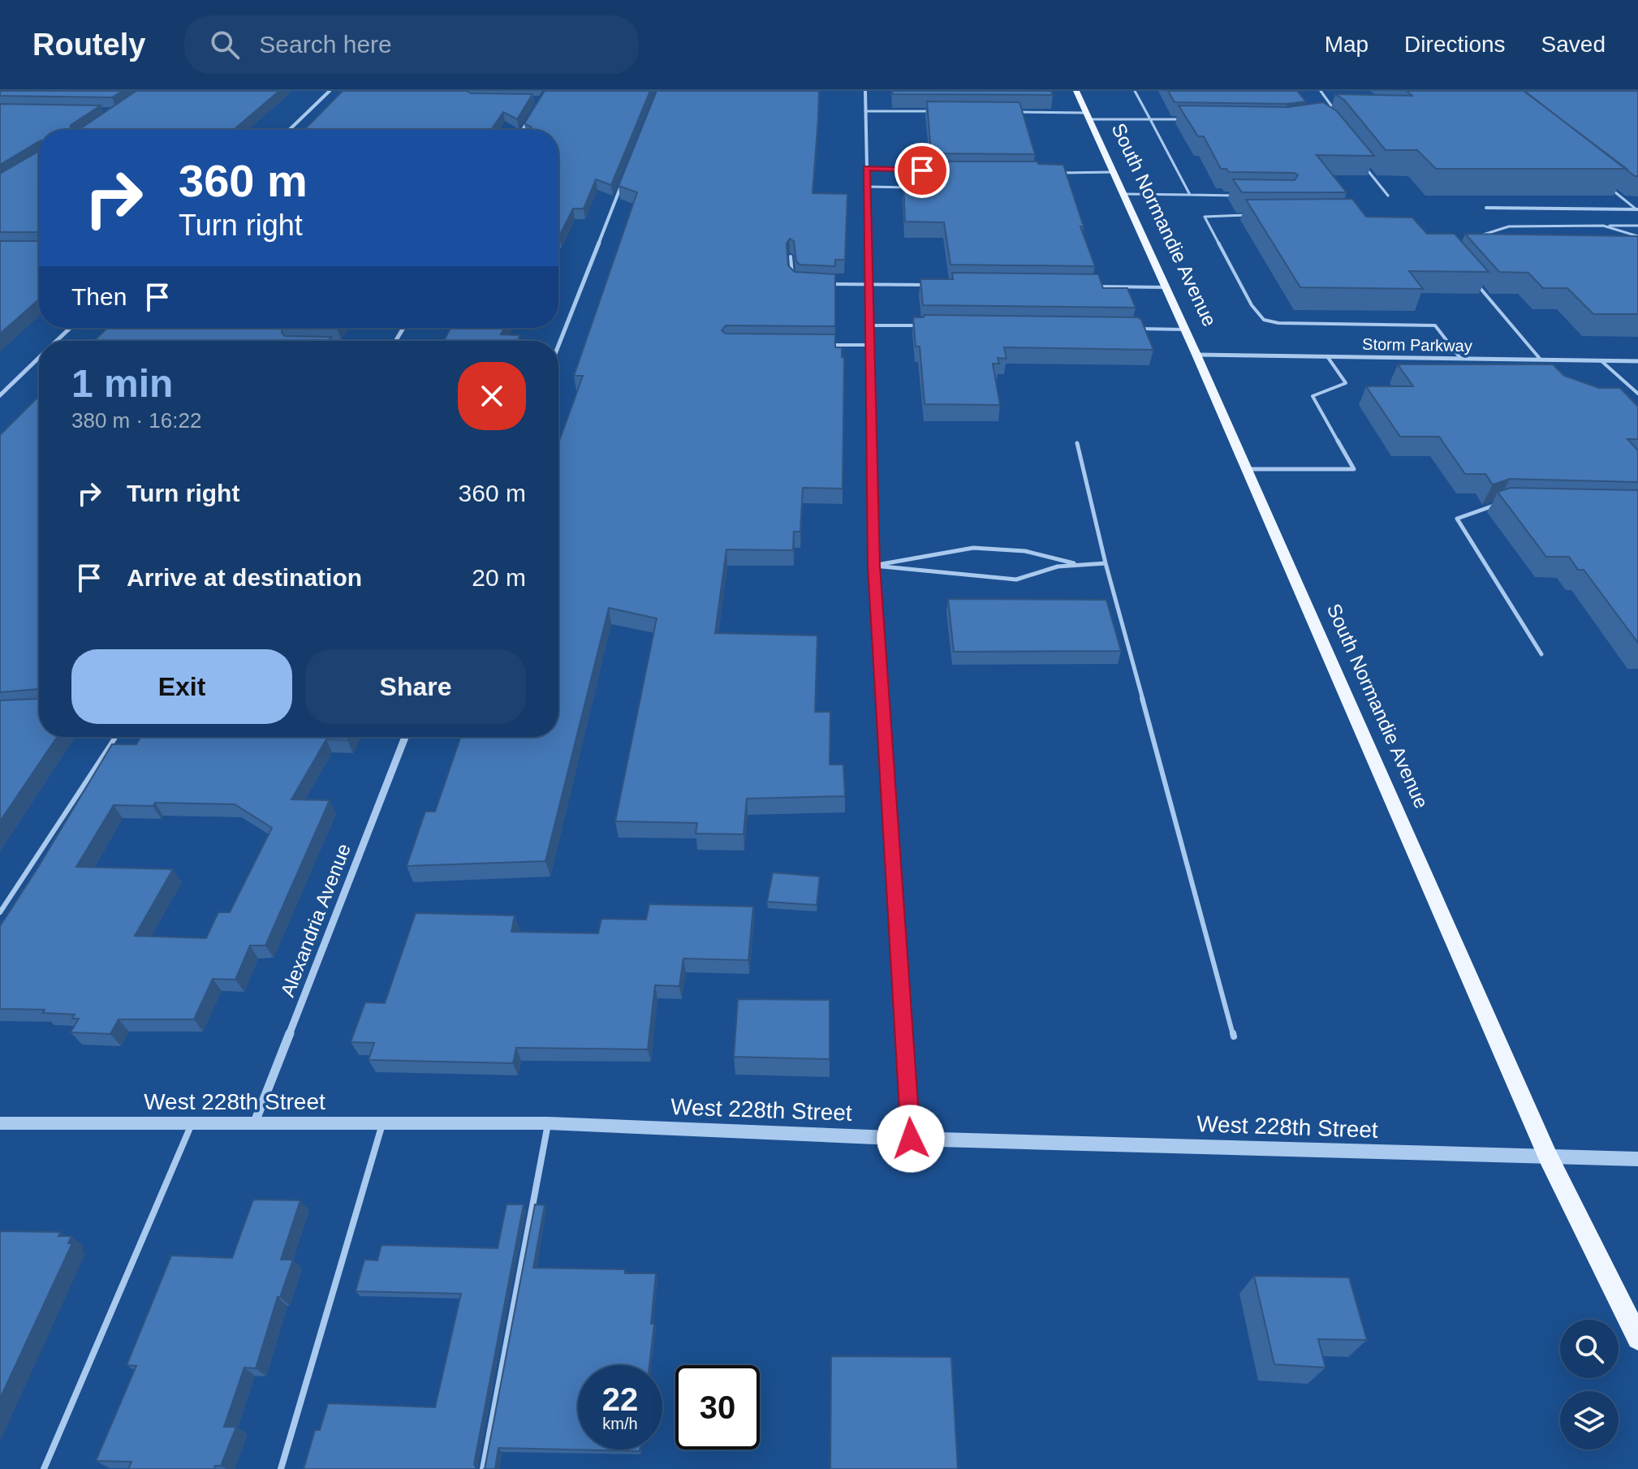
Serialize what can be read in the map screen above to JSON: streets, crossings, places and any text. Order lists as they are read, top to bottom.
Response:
{
  "streets": {
    "main road": ["South Normandie Avenue"],
    "street": ["Storm Parkway", "Alexandria Avenue", "West 228th Street"]
  },
  "crossings": [
    ["South Normandie Avenue", "Storm Parkway"],
    ["South Normandie Avenue", "West 228th Street"],
    ["Alexandria Avenue", "West 228th Street"]
  ],
  "page": {
    "header": "Routely",
    "search": "Search here",
    "nav": ["Map", "Directions", "Saved"],
    "turn": ["360 m", "Turn right"],
    "then": "Then",
    "heading": ["1 min", "380 m · 16:22"],
    "list": [
      {
        "name": "Turn right",
        "value": "360 m"
      },
      {
        "name": "Arrive at destination",
        "value": "20 m"
      }
    ],
    "buttons": ["Exit", "Share"],
    "speed": "22 km/h",
    "limit": "30"
  }
}
